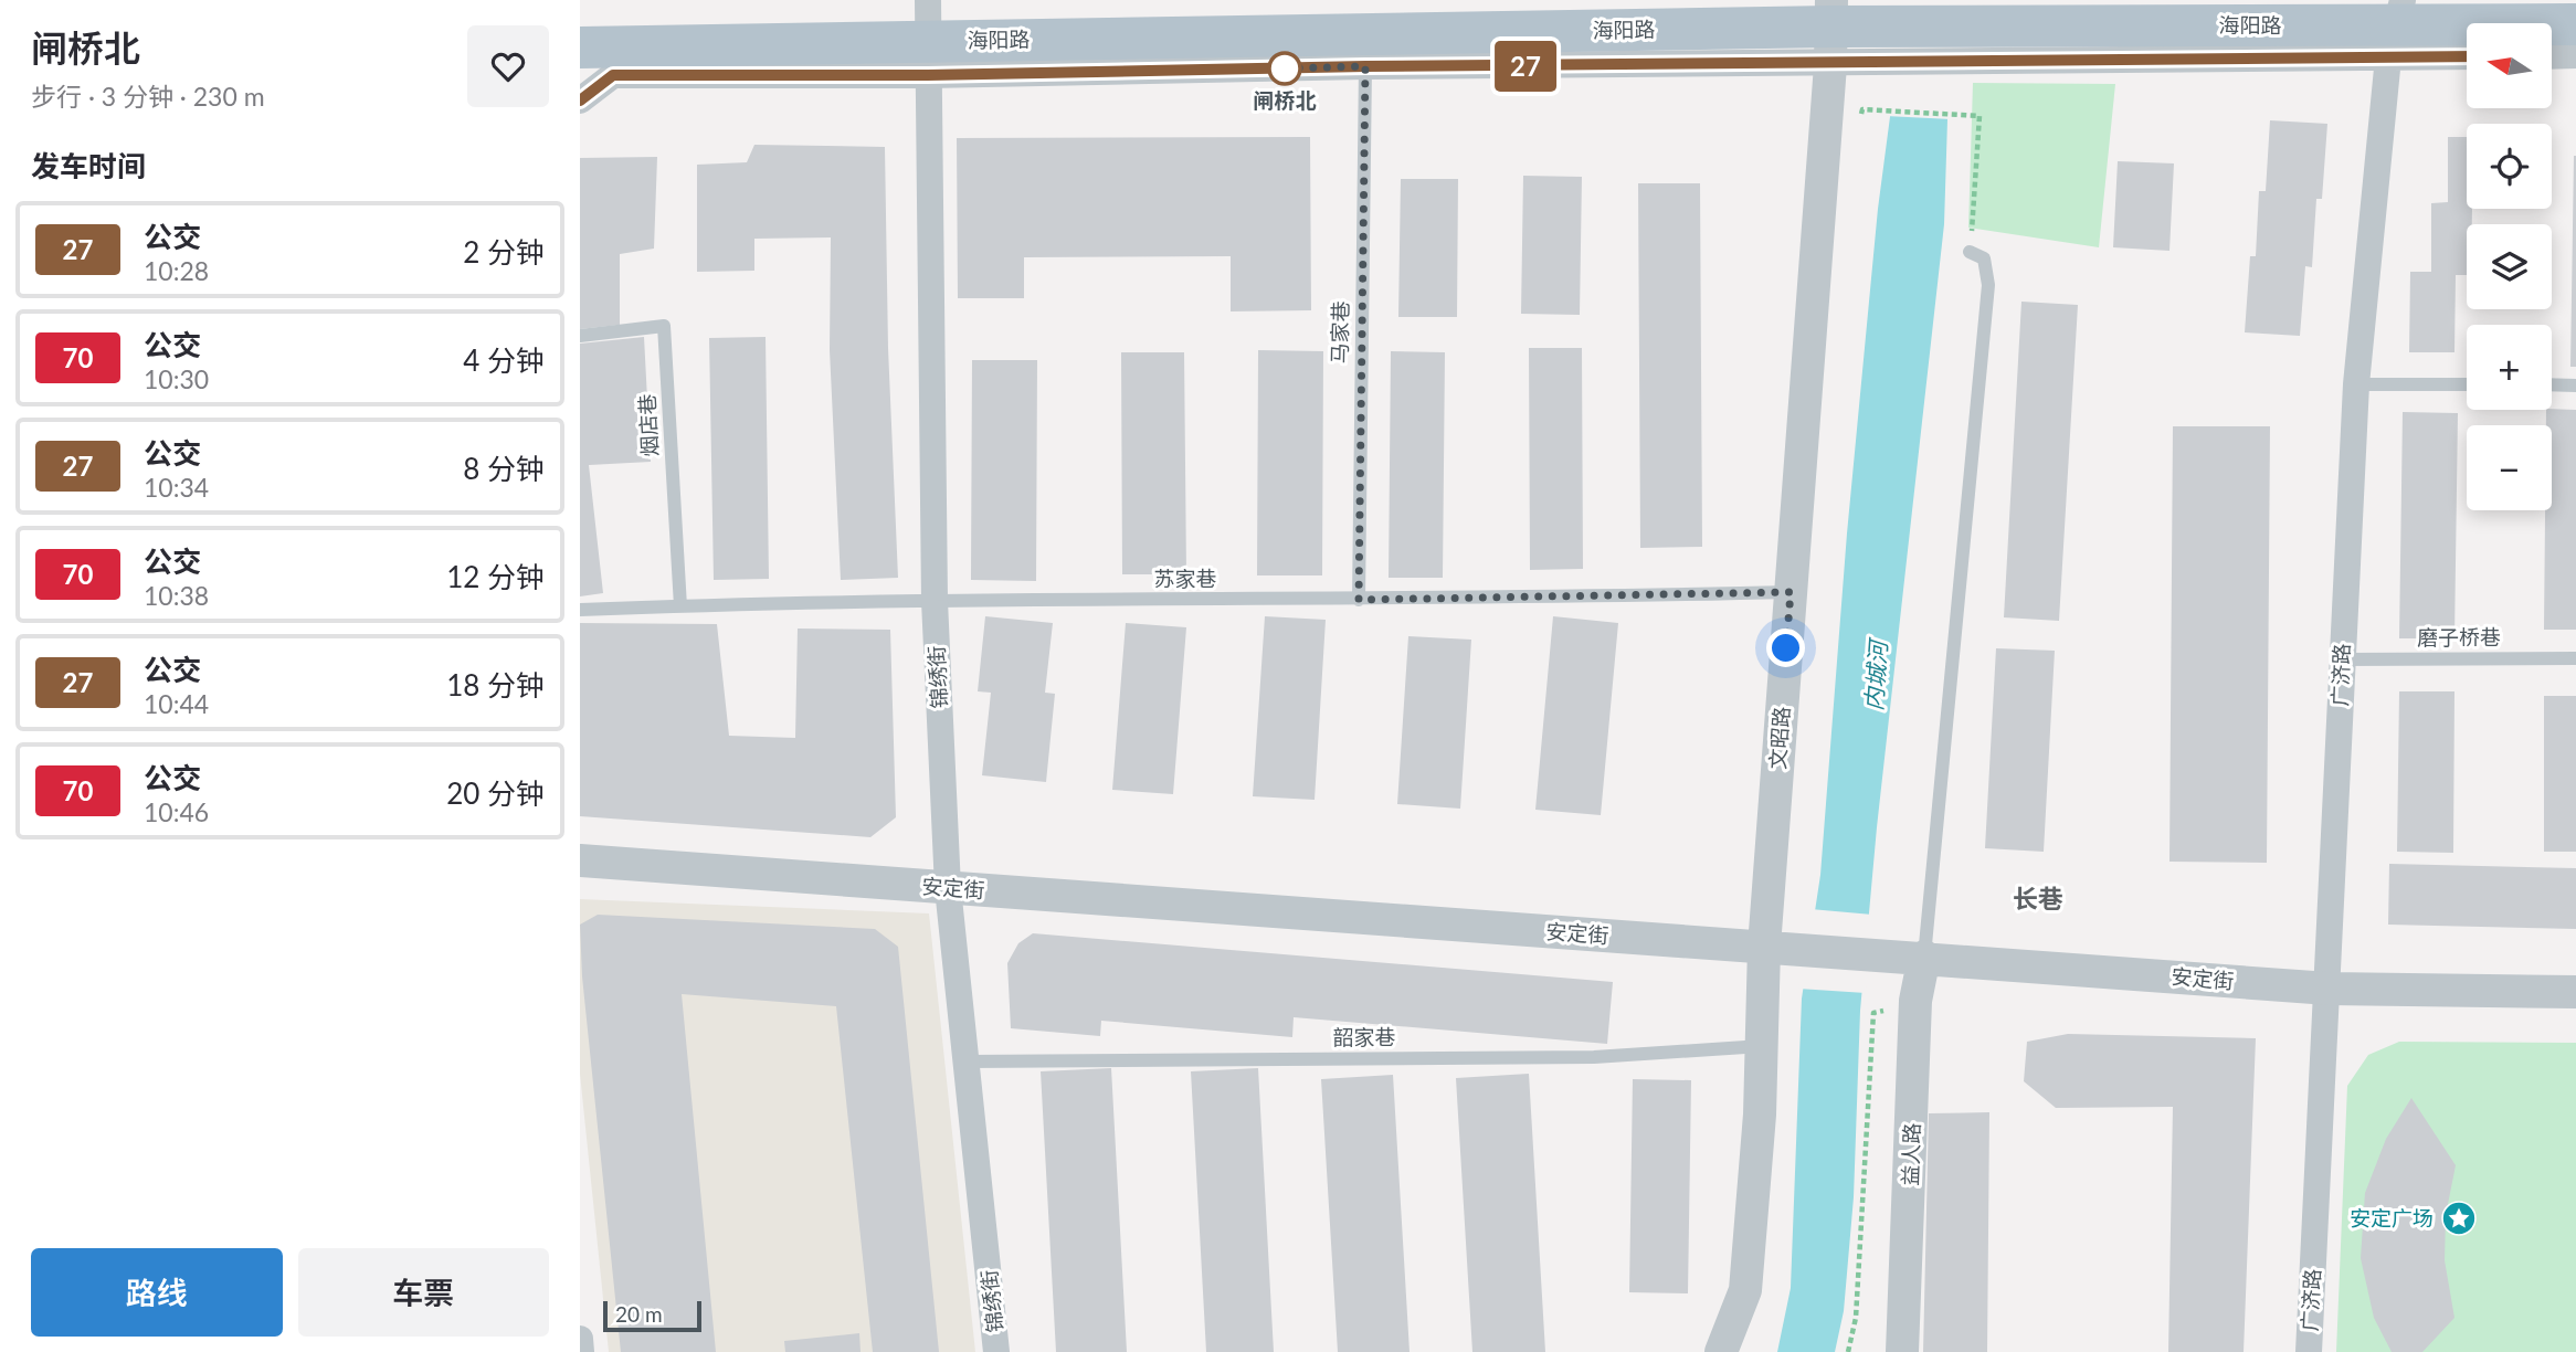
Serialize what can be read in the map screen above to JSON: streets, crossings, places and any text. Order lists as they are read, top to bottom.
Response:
{
  "streets": {
    "main road": ["海阳路"],
    "street": [
      "广济路",
      "锦绣街",
      "文昭路",
      "安定街",
      "益人路"
    ],
    "lane": [
      "马家巷",
      "烟店巷",
      "苏家巷",
      "磨子桥巷",
      "韶家巷"
    ]
  },
  "crossings": [
    ["海阳路", "广济路"],
    ["海阳路", "锦绣街"],
    ["海阳路", "文昭路"],
    ["马家巷", "苏家巷"],
    ["烟店巷", "苏家巷"],
    ["苏家巷", "锦绣街"],
    ["苏家巷", "文昭路"],
    ["磨子桥巷", "广济路"],
    ["广济路", "安定街"],
    ["锦绣街", "安定街"],
    ["锦绣街", "韶家巷"],
    ["文昭路", "安定街"],
    ["文昭路", "韶家巷"],
    ["安定街", "益人路"]
  ],
  "districts": ["长巷"],
  "water": ["内城河"],
  "places": {
    "other": ["闸桥北"],
    "place": ["安定广场"]
  },
  "lines": ["bus line 27"],
  "scale_bar": "20 m",
  "north": "left",
  "page": {
    "heading": [
      ["闸桥北", "步行 · 3 分钟 · 230 m"],
      "发车时间"
    ],
    "on_map": "27",
    "map_buttons": ["+", "−"],
    "list": [
      {
        "mark": "27",
        "name": "公交",
        "note": "10:28",
        "value": "2 分钟"
      },
      {
        "mark": "70",
        "name": "公交",
        "note": "10:30",
        "value": "4 分钟"
      },
      {
        "mark": "27",
        "name": "公交",
        "note": "10:34",
        "value": "8 分钟"
      },
      {
        "mark": "70",
        "name": "公交",
        "note": "10:38",
        "value": "12 分钟"
      },
      {
        "mark": "27",
        "name": "公交",
        "note": "10:44",
        "value": "18 分钟"
      },
      {
        "mark": "70",
        "name": "公交",
        "note": "10:46",
        "value": "20 分钟"
      }
    ],
    "buttons": ["路线", "车票"],
    "scale": "20 m"
  }
}
